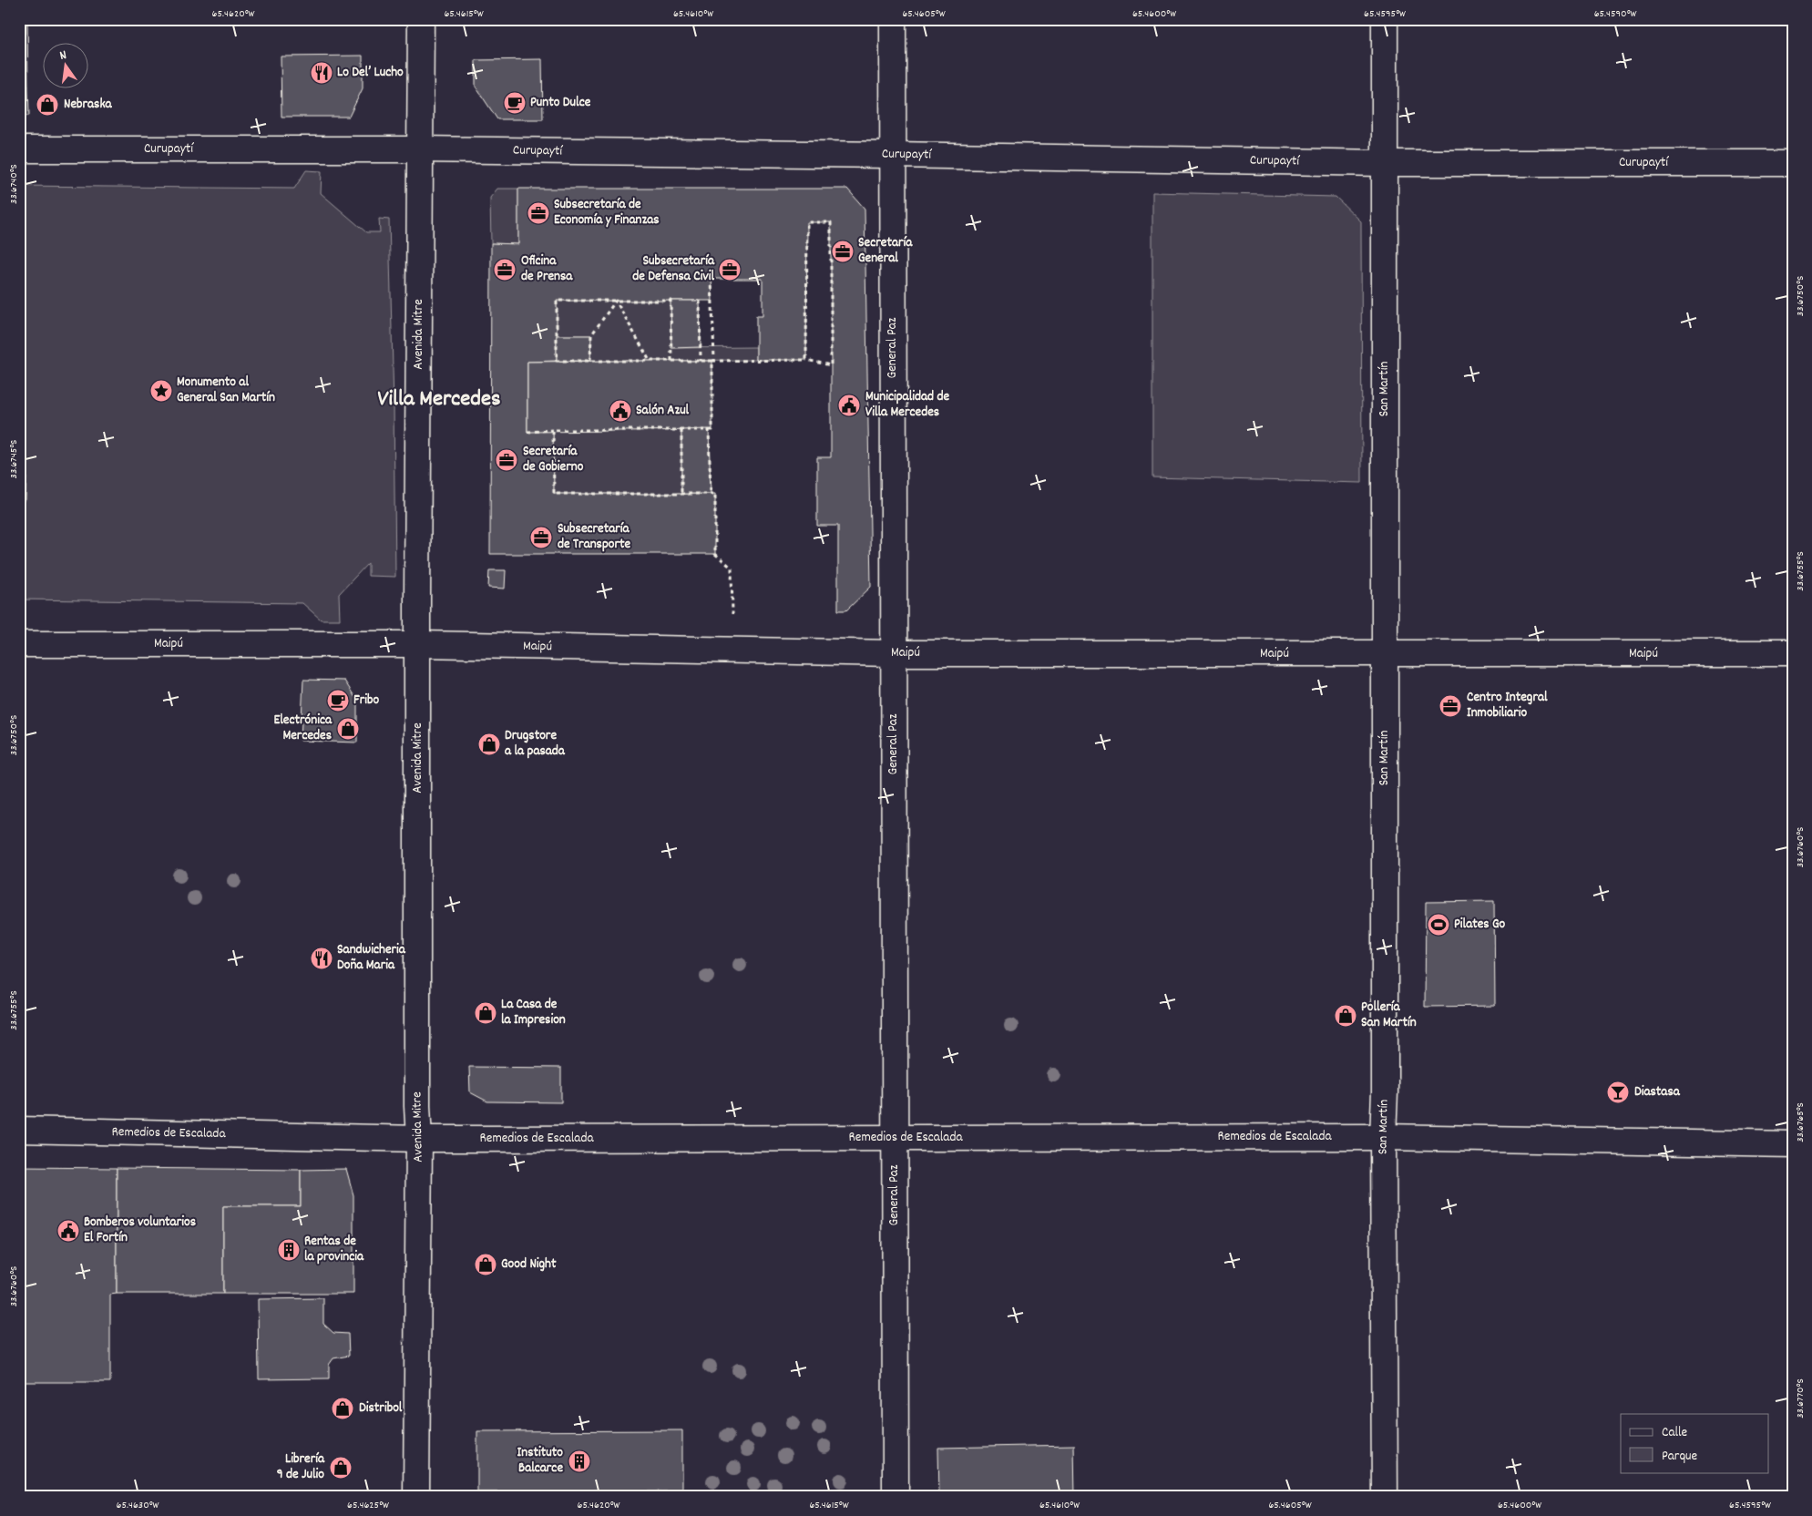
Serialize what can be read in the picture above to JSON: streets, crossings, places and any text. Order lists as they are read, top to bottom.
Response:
{
  "streets": {
    "street": [
      "Curupaytí",
      "Avenida Mitre",
      "General Paz",
      "San Martín",
      "Maipú",
      "Remedios de Escalada"
    ]
  },
  "crossings": [
    ["Curupaytí", "Avenida Mitre"],
    ["Curupaytí", "General Paz"],
    ["Curupaytí", "San Martín"],
    ["Avenida Mitre", "Maipú"],
    ["Avenida Mitre", "Remedios de Escalada"],
    ["General Paz", "Maipú"],
    ["General Paz", "Remedios de Escalada"],
    ["San Martín", "Maipú"],
    ["San Martín", "Remedios de Escalada"]
  ],
  "districts": ["Villa Mercedes"],
  "places": {
    "restaurant": ["Lo Del’ Lucho", "Sandwicheria Doña Maria"],
    "cafe": ["Punto Dulce", "Fribo"],
    "shop": [
      "Nebraska",
      "Electrónica Mercedes",
      "Drugstore a la pasada",
      "La Casa de la Impresion",
      "Pollería San Martín",
      "Good Night",
      "Distribol",
      "Librería 9 de Julio"
    ],
    "office": [
      "Subsecretaría de Economía y Finanzas",
      "Secretaría General",
      "Oficina de Prensa",
      "Subsecretaría de Defensa Civil",
      "Secretaría de Gobierno",
      "Subsecretaría de Transporte",
      "Centro Integral Inmobiliario"
    ],
    "place": ["Monumento al General San Martín"],
    "public building": ["Municipalidad de Villa Mercedes", "Salón Azul", "Bomberos voluntarios El Fortín"],
    "sports": ["Pilates Go"],
    "bar": ["Diastasa"],
    "building": ["Rentas de la provincia", "Instituto Balcarce"]
  },
  "legend": ["Calle", "Parque"],
  "north": "top",
  "coordinates": [
    "65.4620°W",
    "65.4615°W",
    "65.4610°W",
    "65.4605°W",
    "65.4600°W",
    "65.4595°W",
    "65.4590°W",
    "33.6740°S",
    "33.6750°S",
    "33.6745°S",
    "33.6755°S",
    "33.6760°S",
    "33.6765°S",
    "33.6770°S",
    "65.4630°W",
    "65.4625°W"
  ]
}
